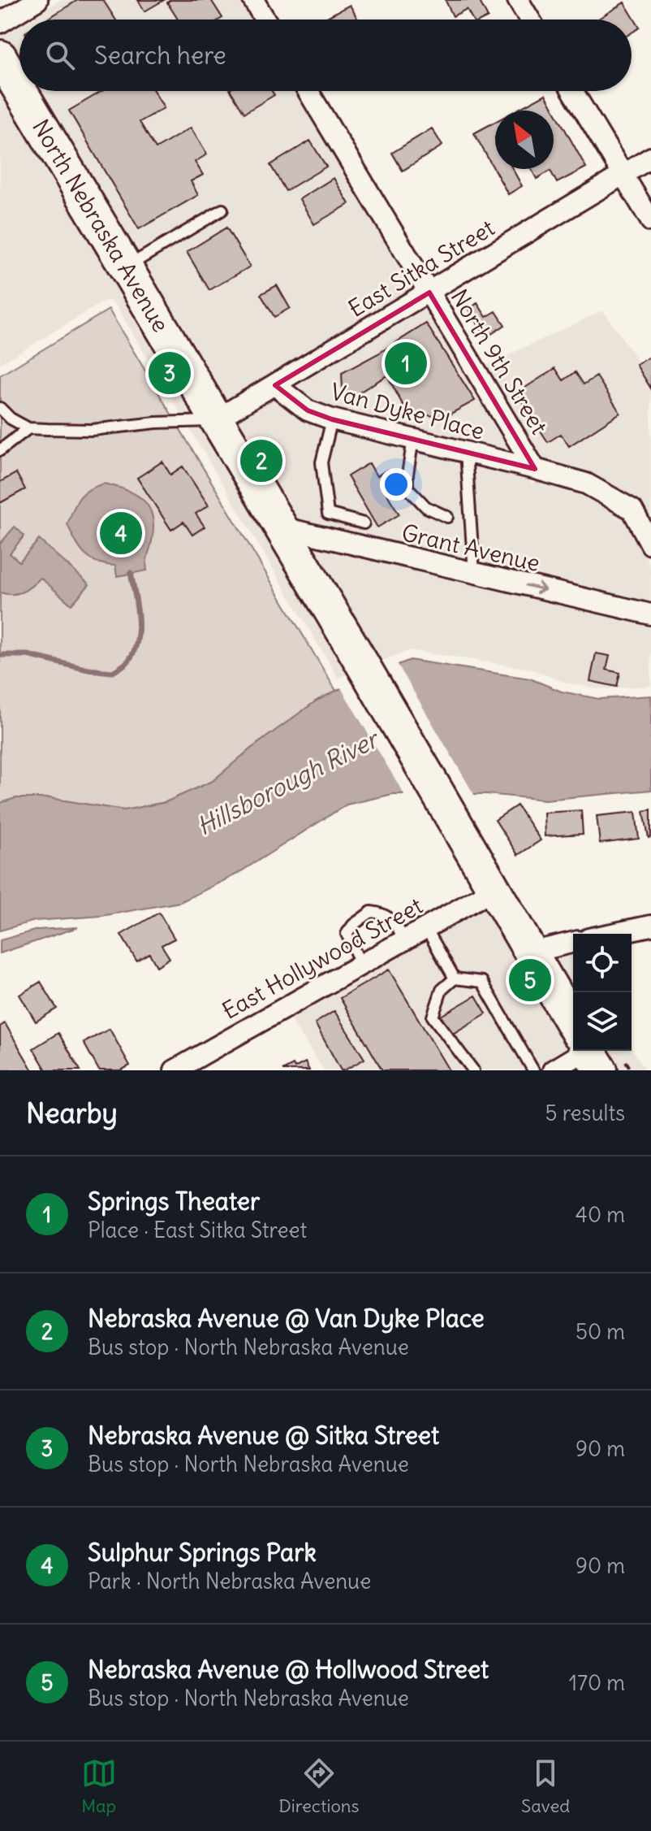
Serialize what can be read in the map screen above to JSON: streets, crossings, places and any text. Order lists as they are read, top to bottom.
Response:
{
  "streets": {
    "main road": ["North Nebraska Avenue"],
    "street": [
      "East Sitka Street",
      "North 9th Street",
      "Van Dyke Place",
      "Grant Avenue",
      "East Hollywood Street"
    ]
  },
  "crossings": [
    ["North Nebraska Avenue", "East Sitka Street"],
    ["North Nebraska Avenue", "Grant Avenue"],
    ["North Nebraska Avenue", "East Hollywood Street"],
    ["East Sitka Street", "North 9th Street"],
    ["East Sitka Street", "Van Dyke Place"],
    ["North 9th Street", "Van Dyke Place"]
  ],
  "one_way": ["Grant Avenue"],
  "water": ["Hillsborough River"],
  "north": "top left",
  "page": {
    "search": "Search here",
    "pins": [
      "1",
      "3",
      "2",
      "4",
      "5"
    ],
    "heading": ["Nearby", "5 results"],
    "list": [
      {
        "mark": "1",
        "name": "Springs Theater",
        "note": "Place · East Sitka Street",
        "value": "40 m"
      },
      {
        "mark": "2",
        "name": "Nebraska Avenue @ Van Dyke Place",
        "note": "Bus stop · North Nebraska Avenue",
        "value": "50 m"
      },
      {
        "mark": "3",
        "name": "Nebraska Avenue @ Sitka Street",
        "note": "Bus stop · North Nebraska Avenue",
        "value": "90 m"
      },
      {
        "mark": "4",
        "name": "Sulphur Springs Park",
        "note": "Park · North Nebraska Avenue",
        "value": "90 m"
      },
      {
        "mark": "5",
        "name": "Nebraska Avenue @ Hollwood Street",
        "note": "Bus stop · North Nebraska Avenue",
        "value": "170 m"
      }
    ],
    "nav": ["Map", "Directions", "Saved"]
  }
}
